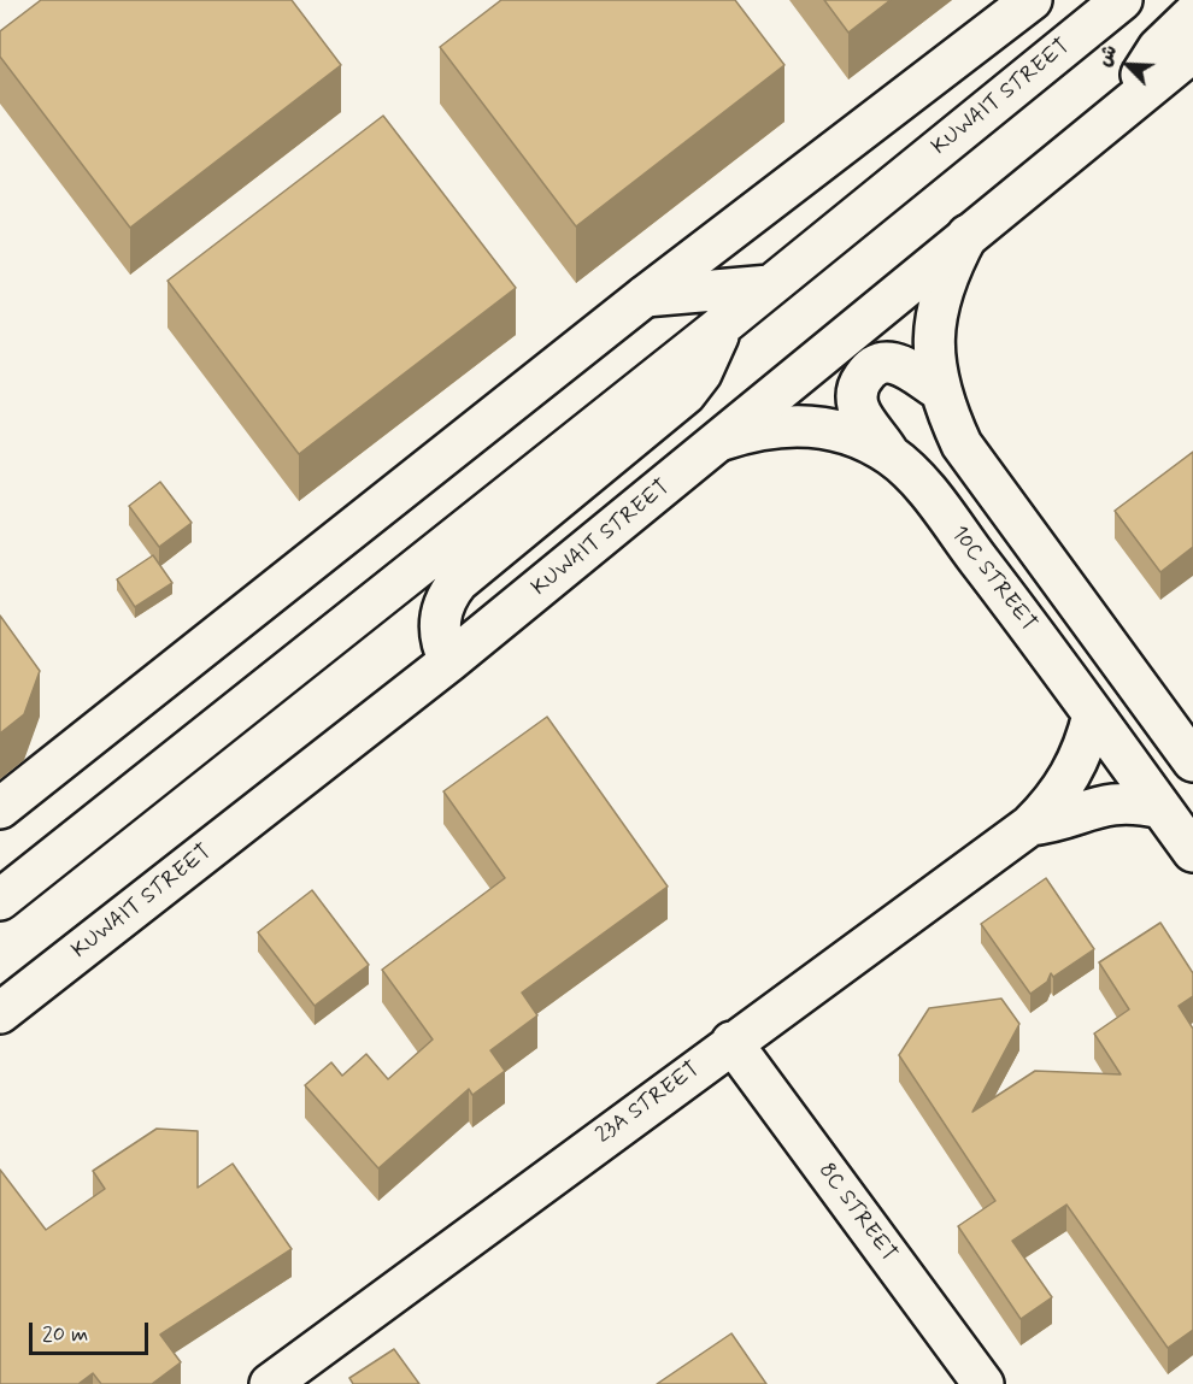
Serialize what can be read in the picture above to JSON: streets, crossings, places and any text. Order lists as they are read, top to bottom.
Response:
{
  "streets": {
    "street": [
      "KUWAIT STREET",
      "10C STREET",
      "23A STREET",
      "8C STREET"
    ]
  },
  "crossings": [
    ["KUWAIT STREET", "10C STREET"],
    ["10C STREET", "23A STREET"],
    ["23A STREET", "8C STREET"]
  ],
  "scale_bar": "20 m",
  "north": "top left"
}
